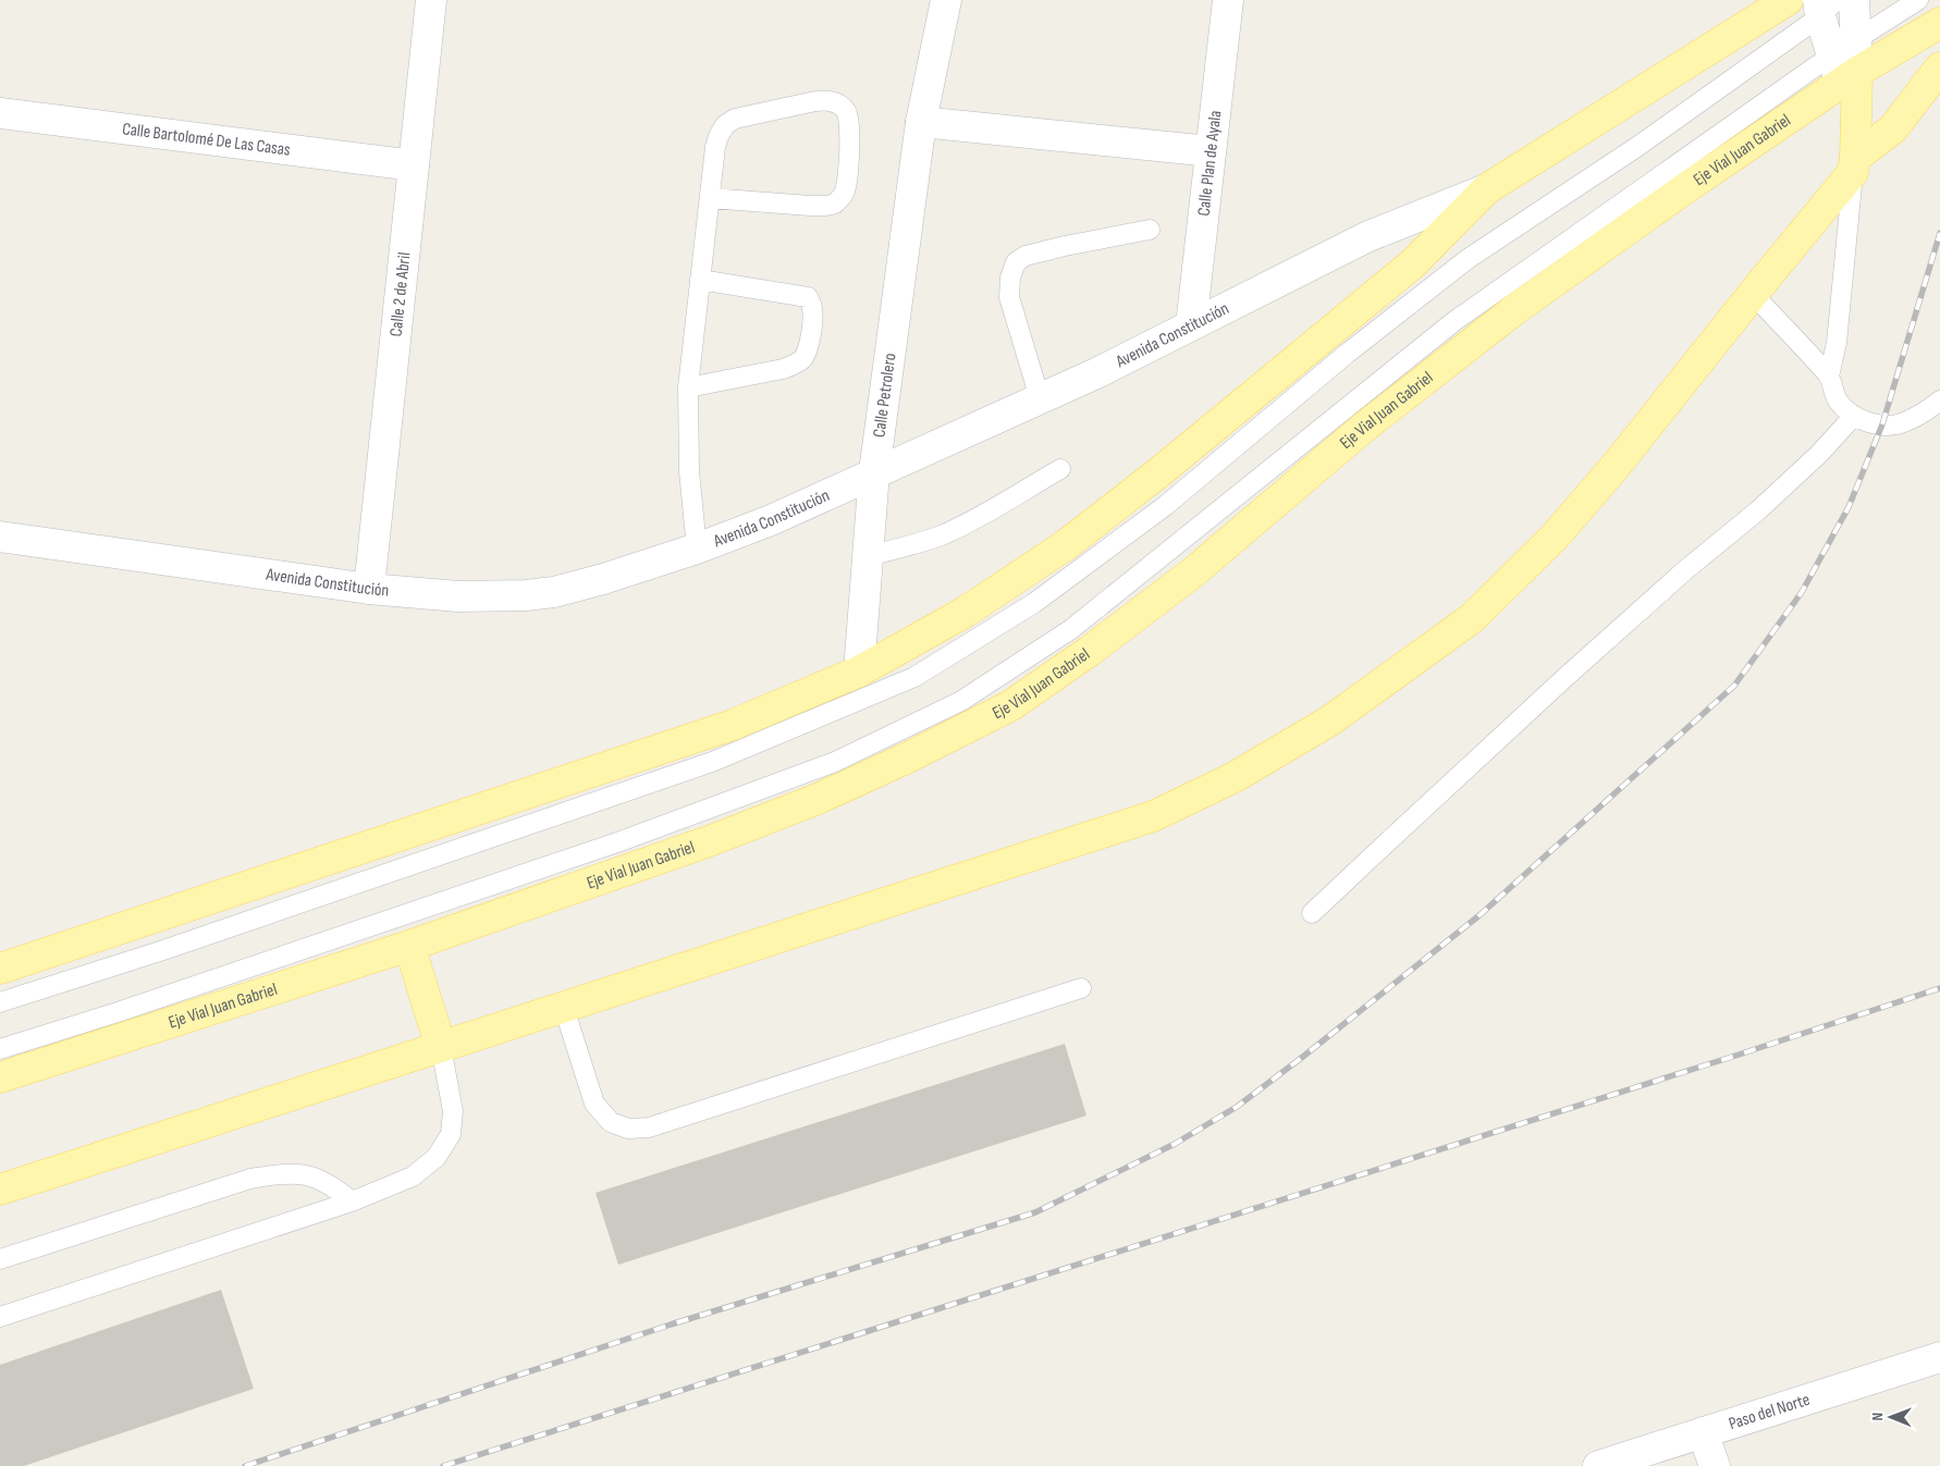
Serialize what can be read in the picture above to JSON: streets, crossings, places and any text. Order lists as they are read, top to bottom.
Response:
{
  "streets": {
    "main road": ["Eje Vial Juan Gabriel"],
    "street": [
      "Calle Bartolomé De Las Casas",
      "Calle Plan de Ayala",
      "Calle 2 de Abril",
      "Avenida Constitución",
      "Calle Petrolero",
      "Paso del Norte"
    ]
  },
  "crossings": [
    ["Calle Bartolomé De Las Casas", "Calle 2 de Abril"],
    ["Calle Plan de Ayala", "Avenida Constitución"],
    ["Calle 2 de Abril", "Avenida Constitución"],
    ["Avenida Constitución", "Calle Petrolero"]
  ],
  "north": "left"
}
